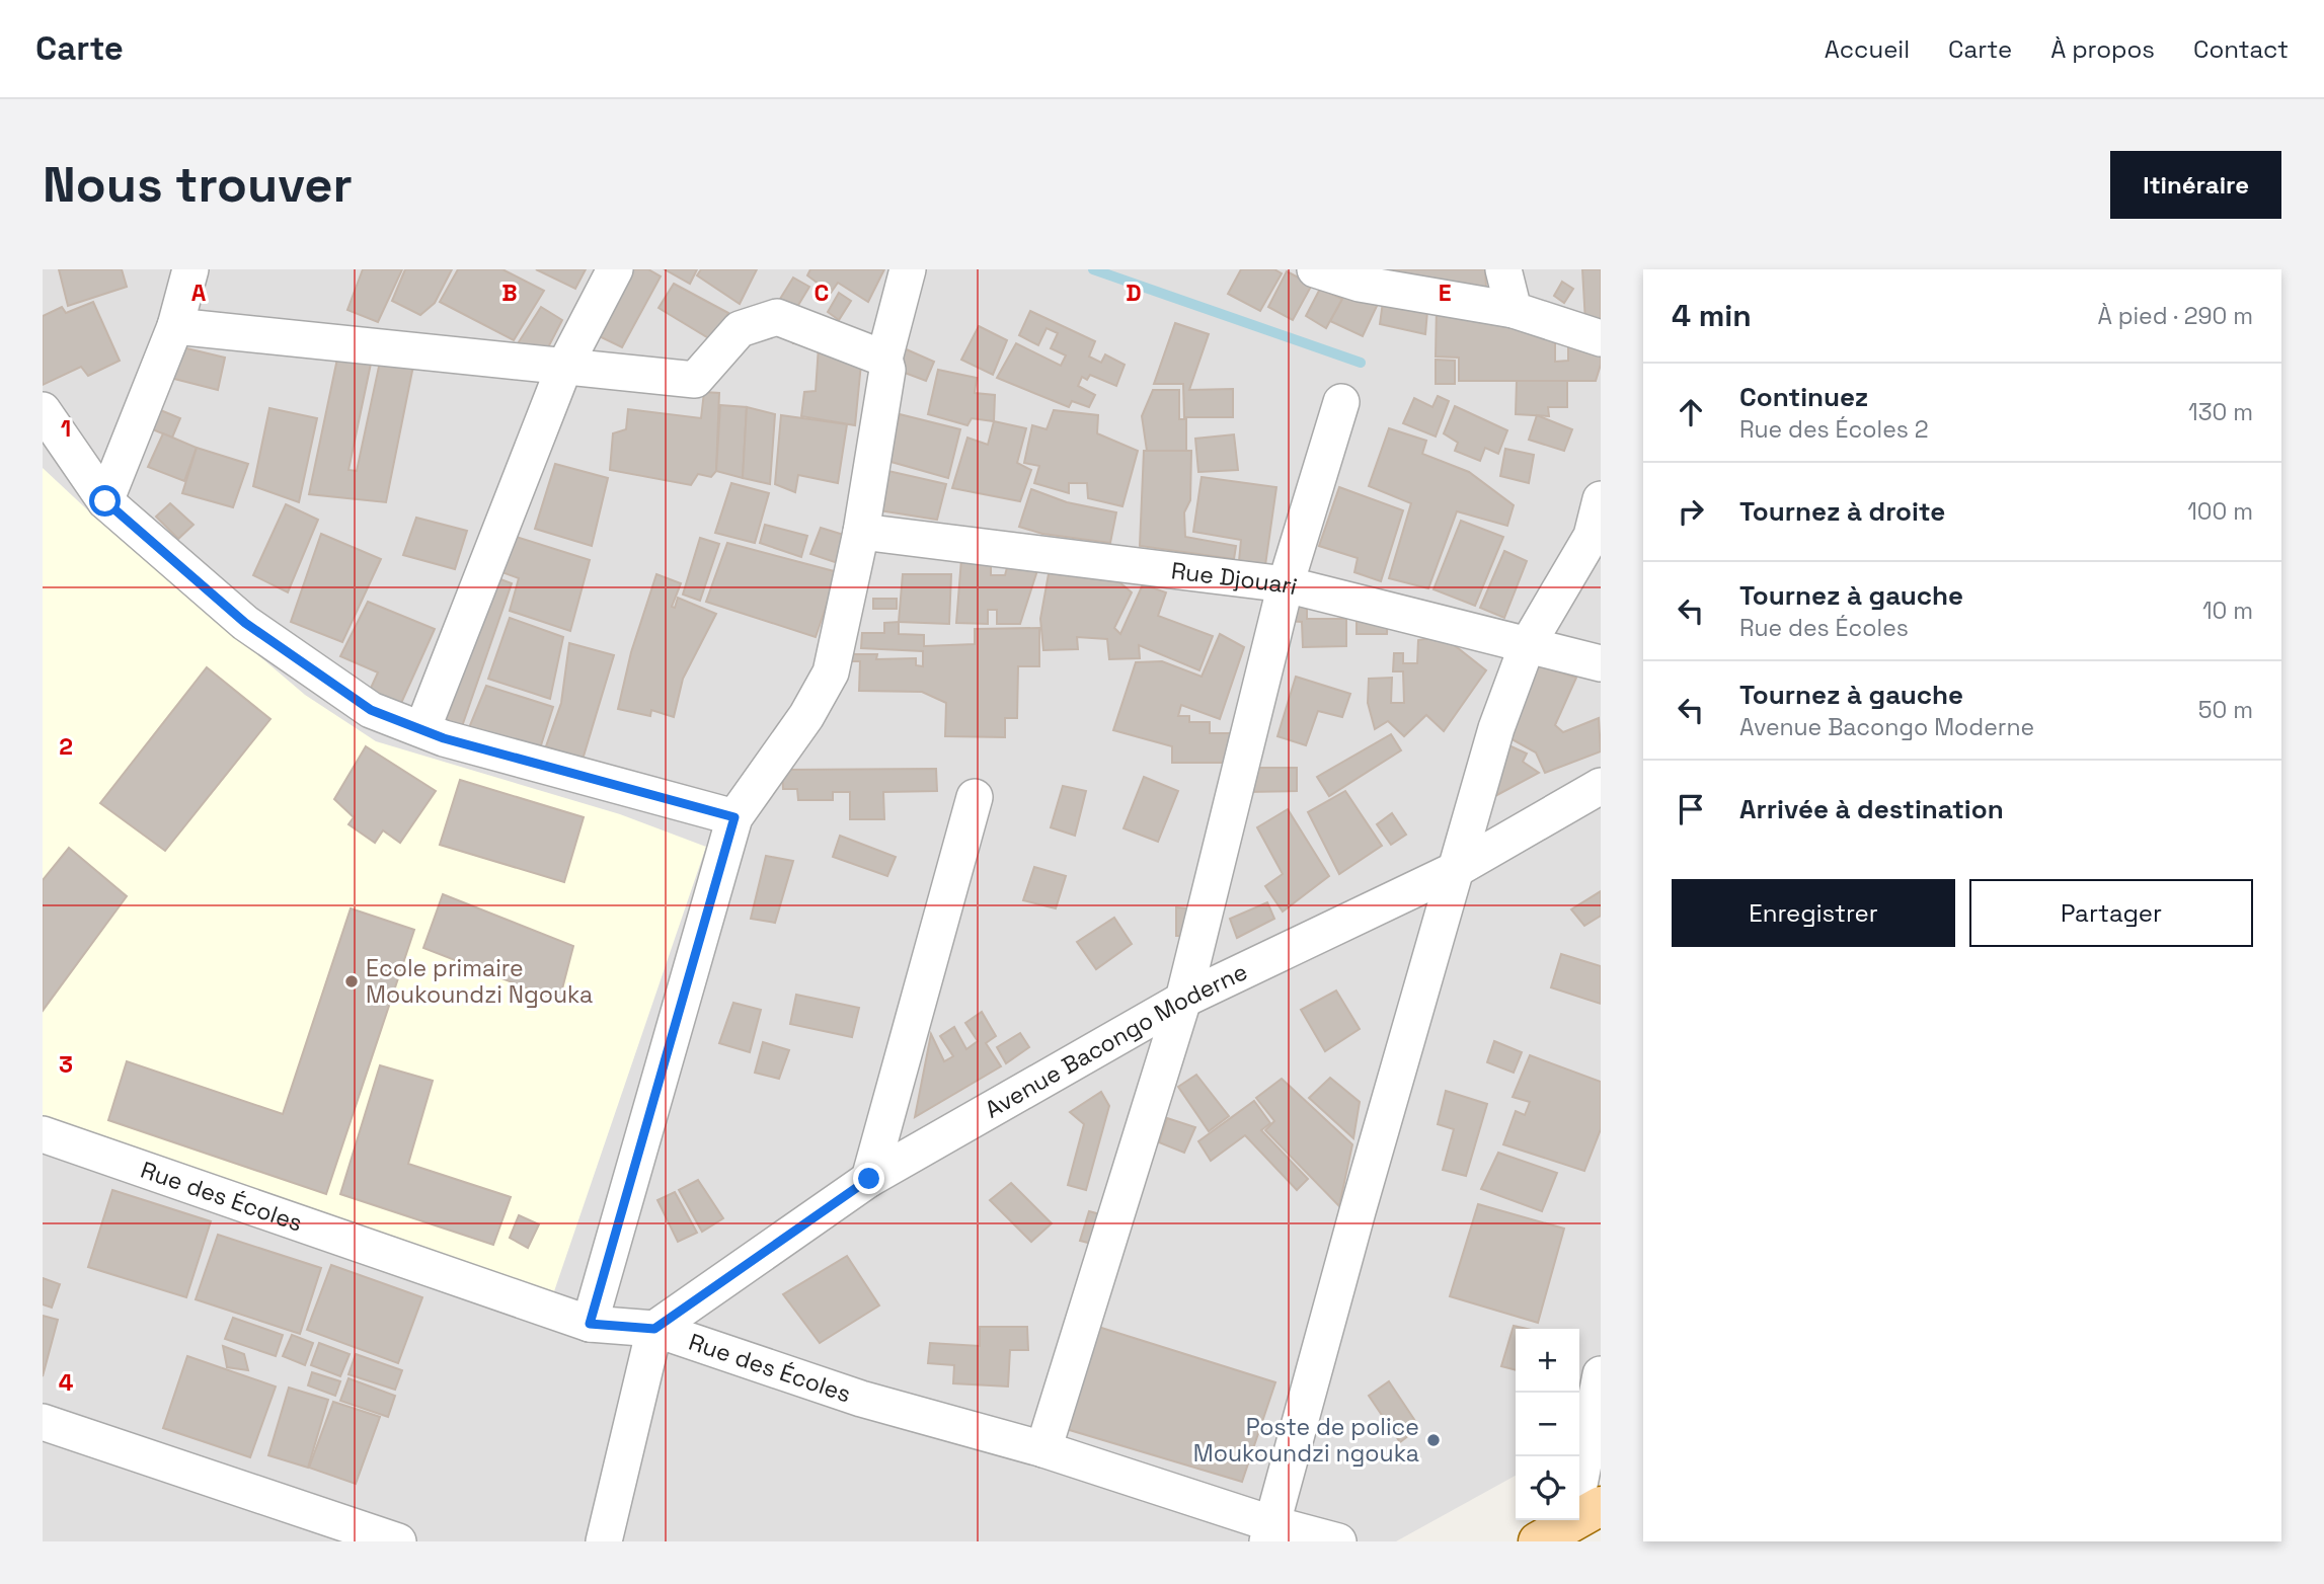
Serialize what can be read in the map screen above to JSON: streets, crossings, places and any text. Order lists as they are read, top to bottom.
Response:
{
  "streets": {
    "street": ["Rue Djouari", "Avenue Bacongo Moderne", "Rue des Écoles"]
  },
  "crossings": [
    ["Avenue Bacongo Moderne", "Rue des Écoles"]
  ],
  "places": ["Ecole primaire Moukoundzi Ngouka", "Poste de police Moukoundzi ngouka"],
  "page": {
    "header": "Carte",
    "nav": [
      "Accueil",
      "Carte",
      "À propos",
      "Contact"
    ],
    "buttons": [
      "Itinéraire",
      ["Enregistrer", "Partager"]
    ],
    "title": "Nous trouver",
    "heading": ["4 min", "À pied · 290 m"],
    "list": [
      ["Continuez", "Rue des Écoles 2", "130 m"],
      ["Tournez à droite", "100 m"],
      ["Tournez à gauche", "Rue des Écoles", "10 m"],
      ["Tournez à gauche", "Avenue Bacongo Moderne", "50 m"],
      "Arrivée à destination"
    ],
    "map_buttons": ["+", "−"]
  },
  "grid": {
    "columns": [
      "A",
      "B",
      "C",
      "D",
      "E"
    ],
    "rows": [
      "1",
      "2",
      "3",
      "4"
    ]
  }
}
